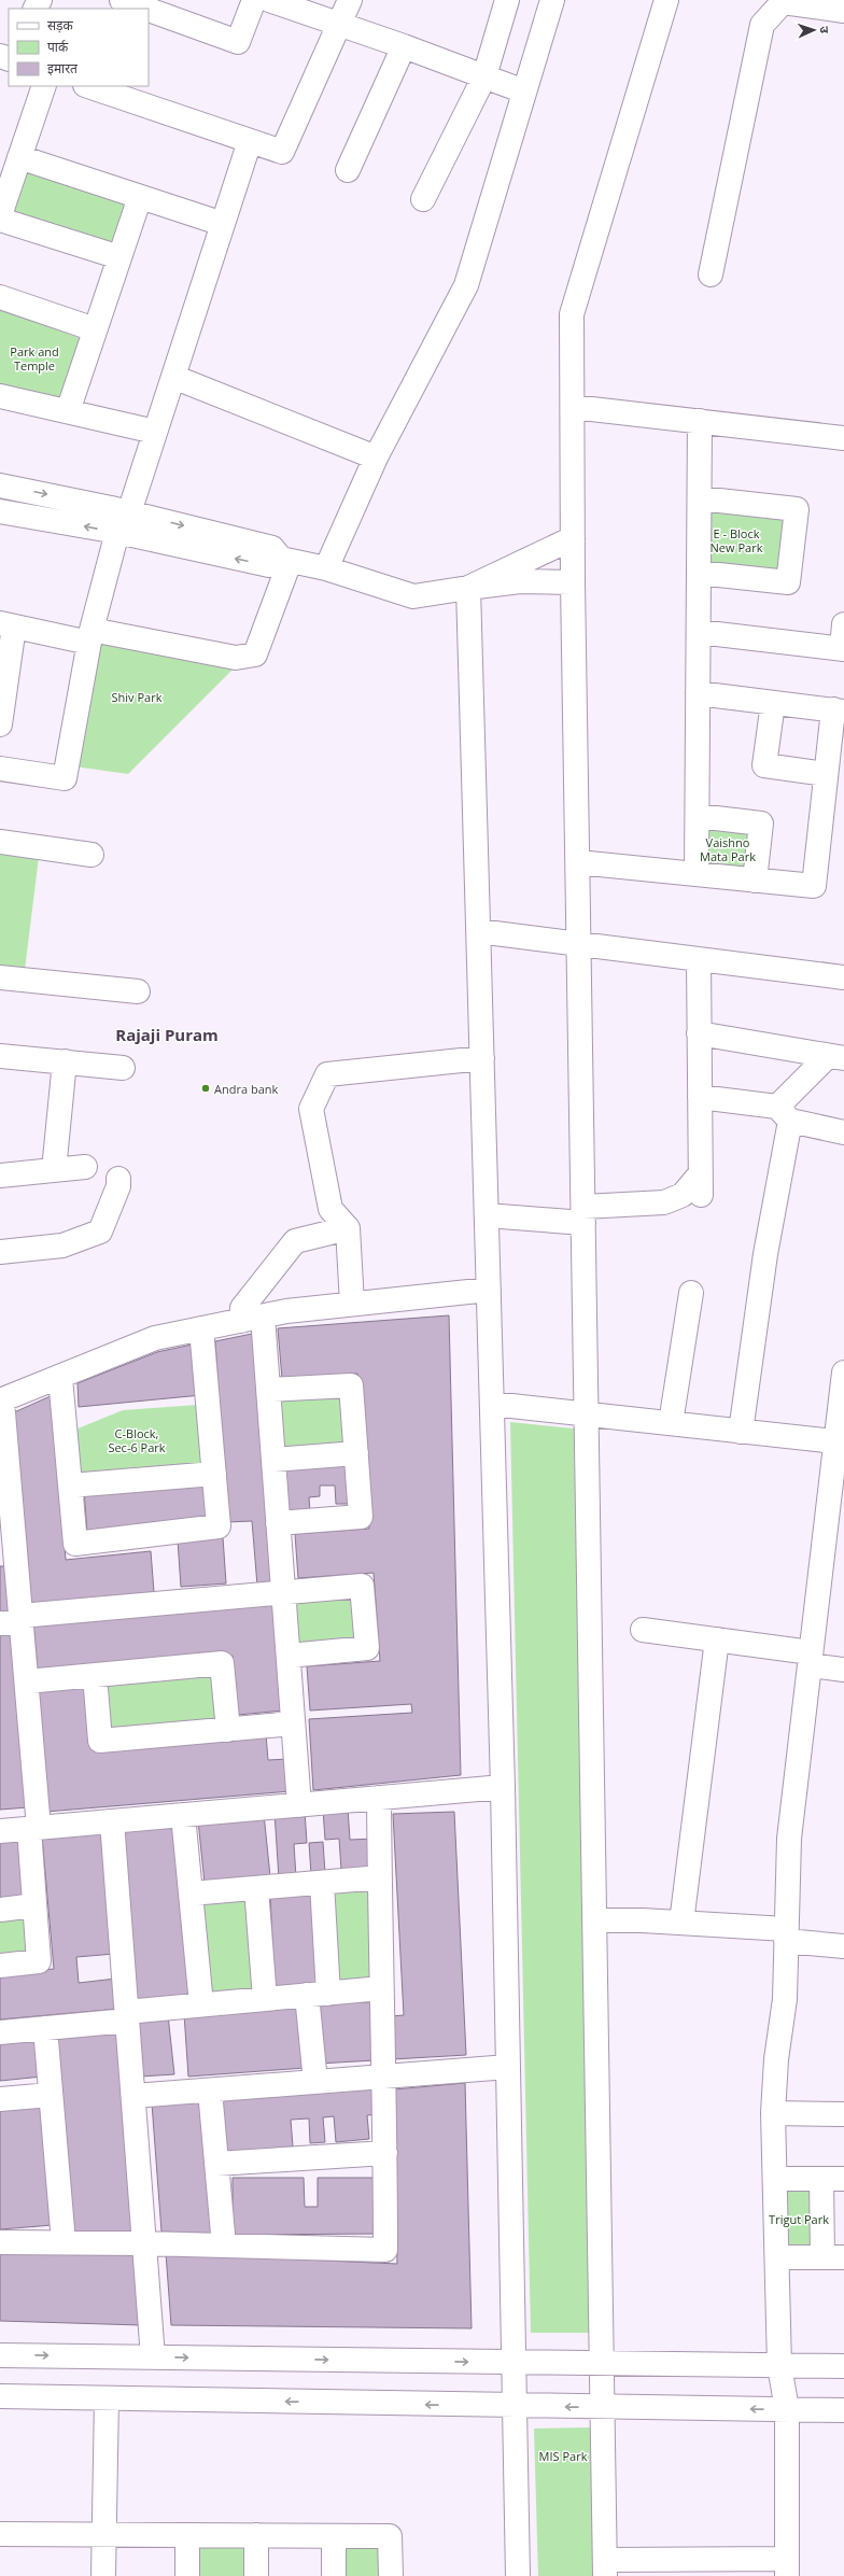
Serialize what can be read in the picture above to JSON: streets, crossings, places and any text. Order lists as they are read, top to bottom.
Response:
{
  "districts": ["Rajaji Puram"],
  "parks": [
    "Park and Temple",
    "E - Block New Park",
    "Shiv Park",
    "Vaishno Mata Park",
    "C-Block, Sec-6 Park",
    "Trigut Park",
    "MIS Park"
  ],
  "places": ["Andra bank"],
  "legend": ["सड़क", "पार्क", "इमारत"],
  "north": "right"
}
